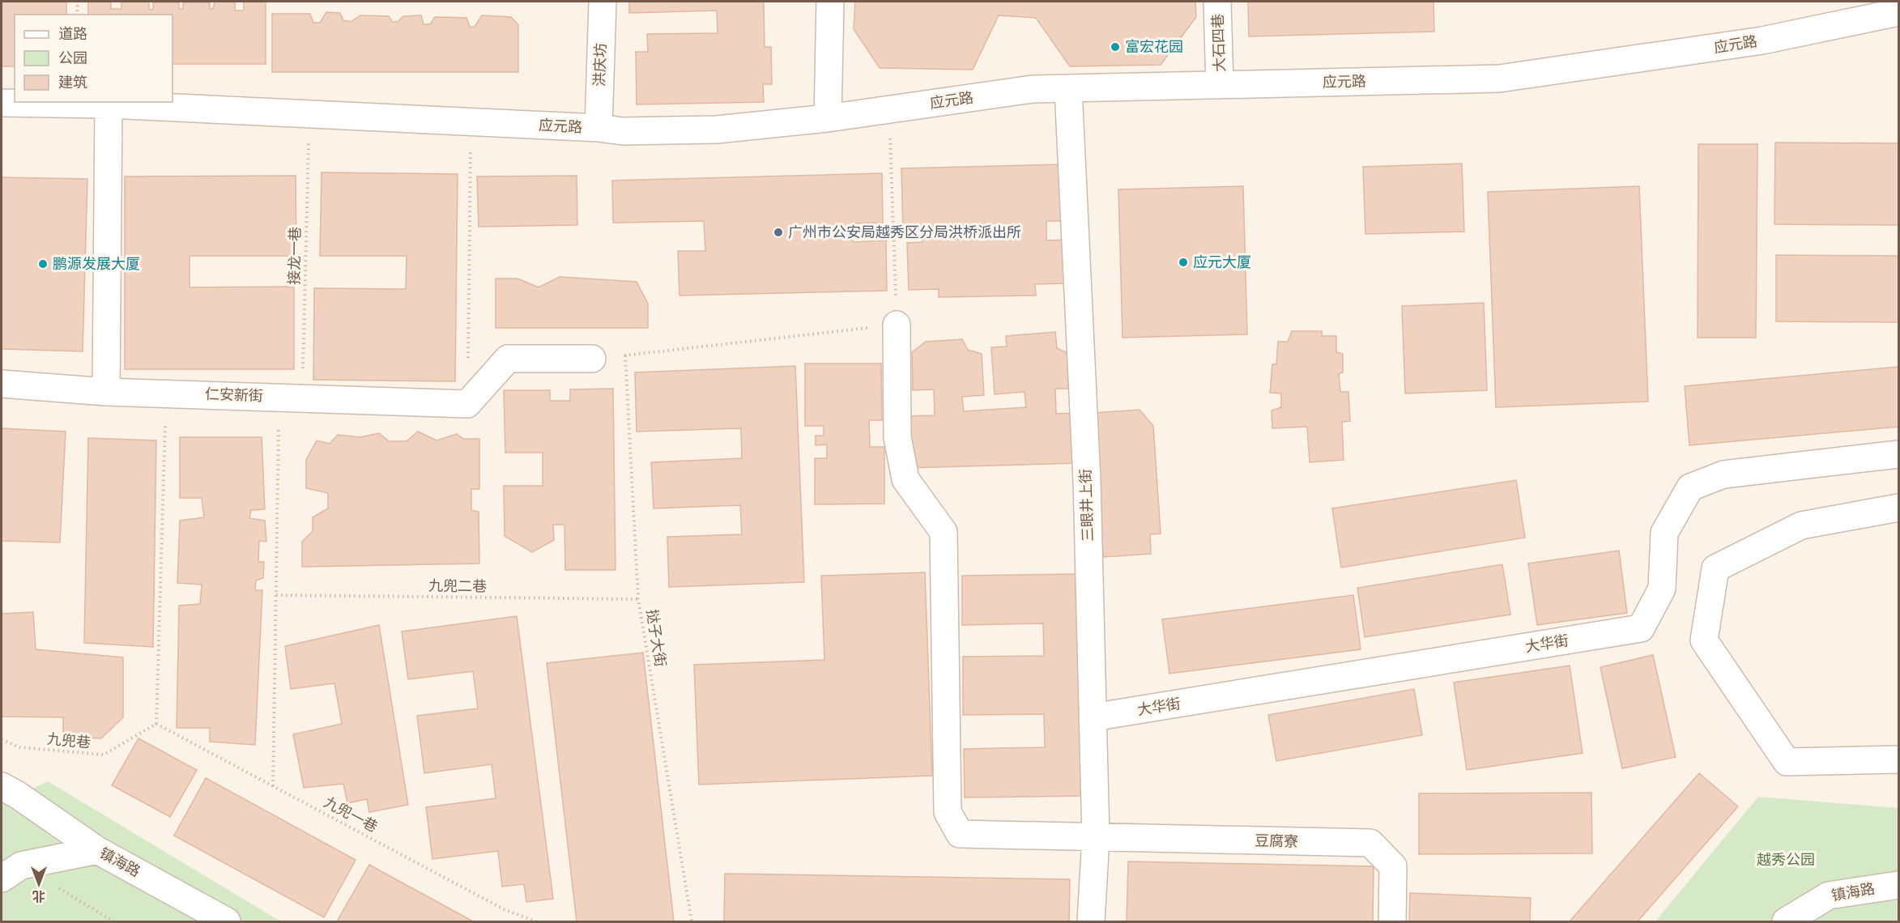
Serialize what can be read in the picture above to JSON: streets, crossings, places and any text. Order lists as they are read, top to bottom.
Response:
{
  "streets": {
    "street": [
      "大石四巷",
      "应元路",
      "洪庆坊",
      "仁安新街",
      "三眼井上街",
      "大华街",
      "豆腐寮",
      "镇海路"
    ],
    "path": [
      "接龙一巷",
      "九兜二巷",
      "挞子大街",
      "九兜巷",
      "九兜一巷"
    ]
  },
  "crossings": [
    ["大石四巷", "应元路"],
    ["应元路", "洪庆坊"],
    ["应元路", "接龙一巷"],
    ["应元路", "三眼井上街"],
    ["接龙一巷", "仁安新街"],
    ["接龙一巷", "九兜二巷"],
    ["接龙一巷", "九兜一巷"],
    ["三眼井上街", "大华街"],
    ["三眼井上街", "豆腐寮"],
    ["九兜二巷", "挞子大街"],
    ["九兜巷", "九兜一巷"]
  ],
  "parks": ["越秀公园"],
  "places": [
    "富宏花园",
    "广州市公安局越秀区分局洪桥派出所",
    "应元大厦",
    "鹏源发展大厦"
  ],
  "legend": ["道路", "公园", "建筑"],
  "north": "bottom"
}
